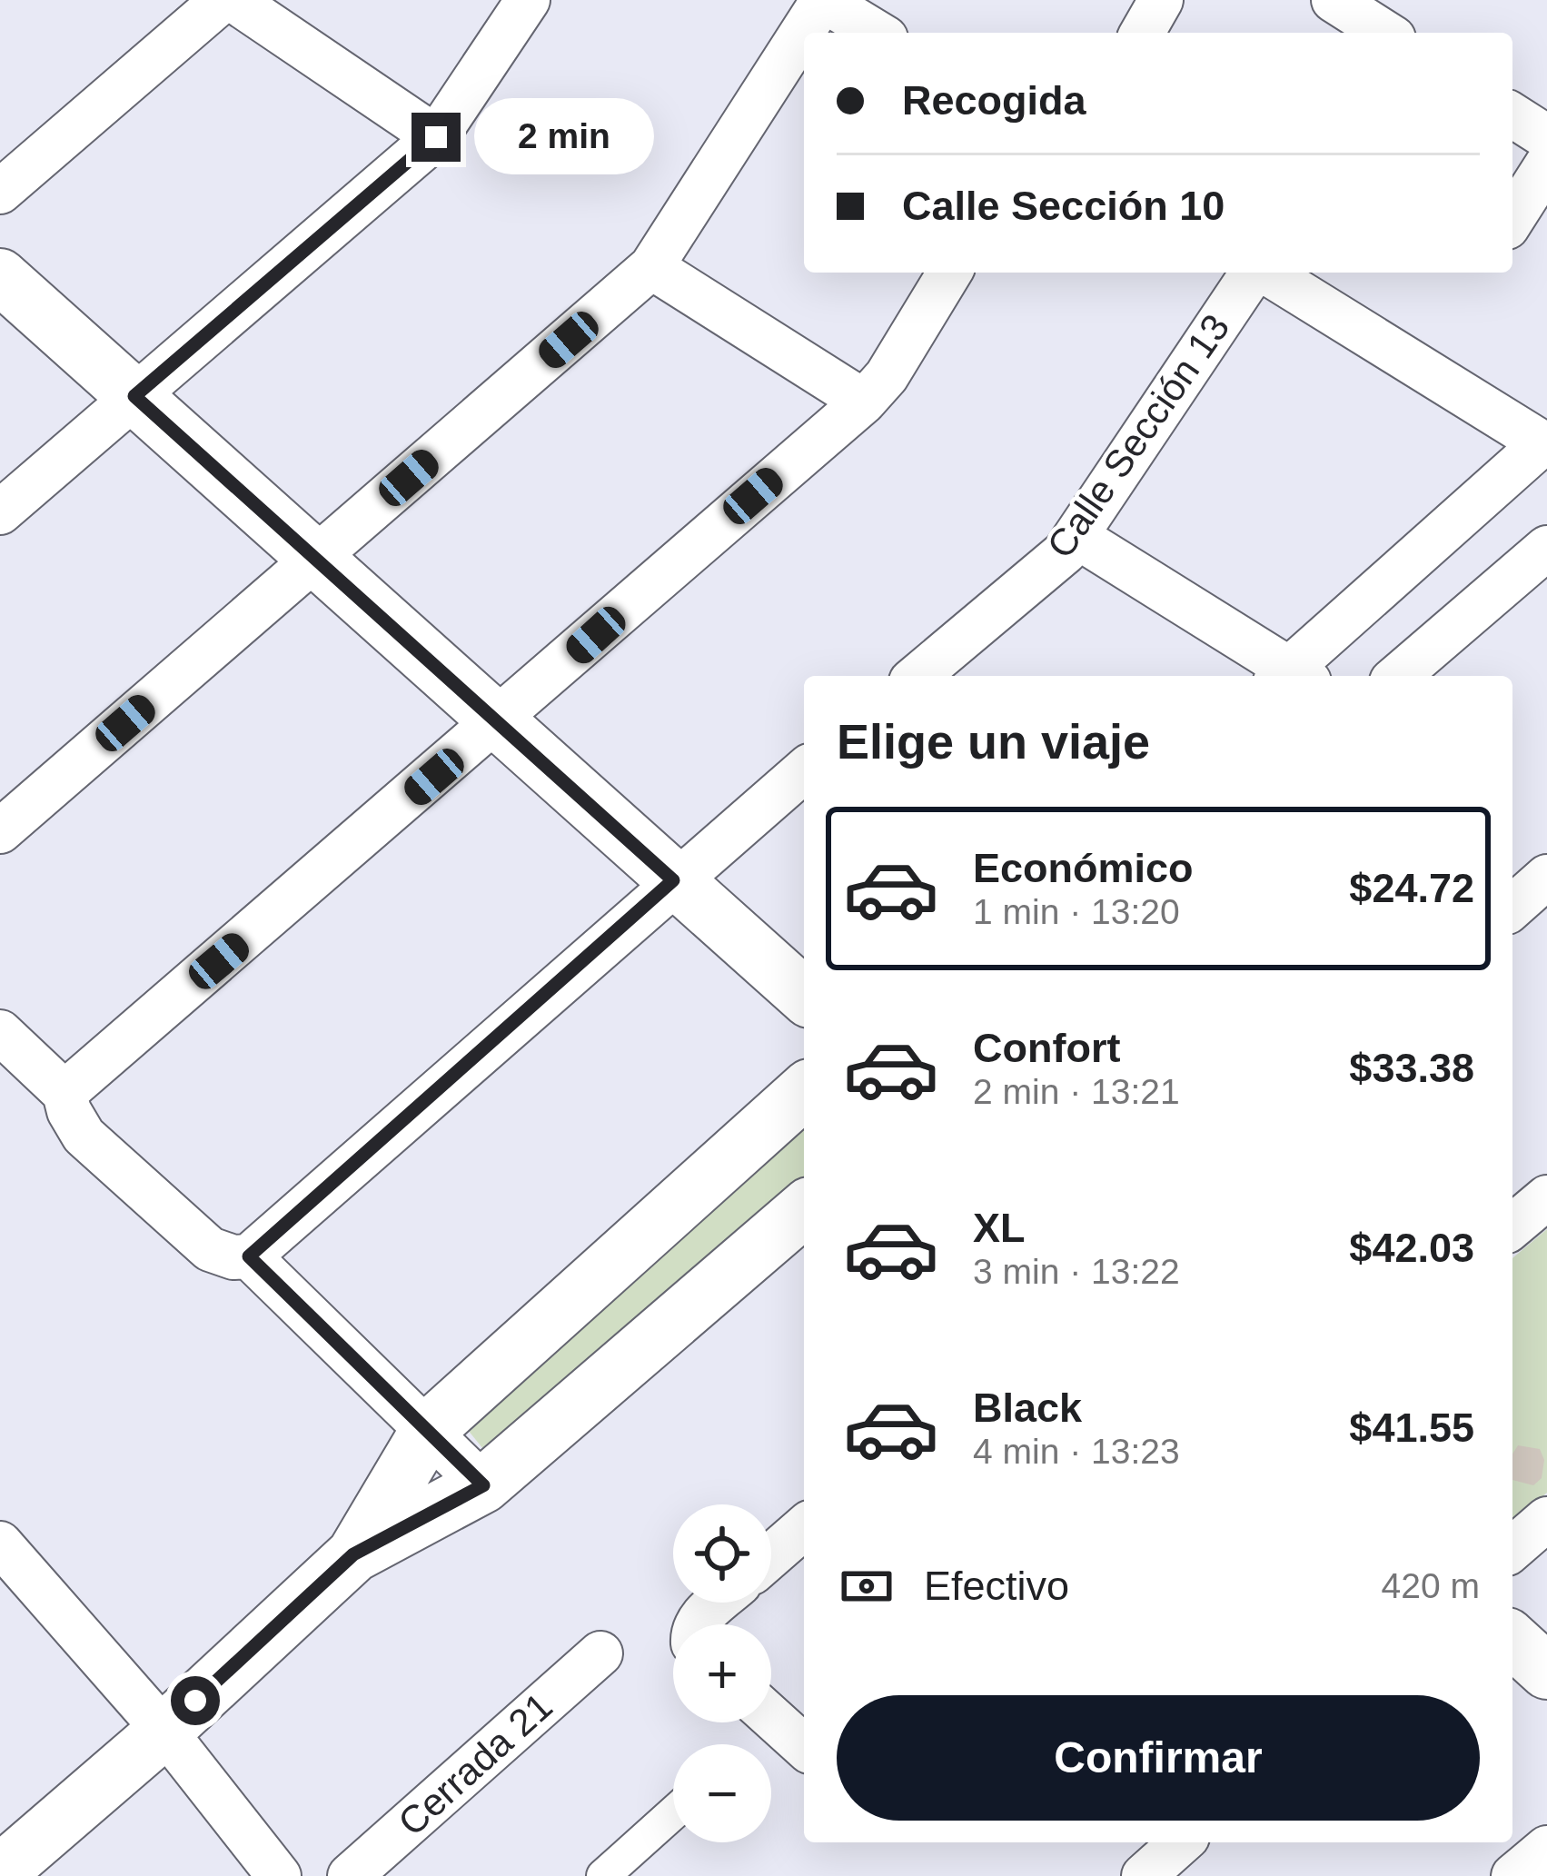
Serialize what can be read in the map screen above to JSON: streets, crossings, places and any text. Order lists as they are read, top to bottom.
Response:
{
  "streets": {
    "street": ["Calle Sección 13", "Cerrada 21"]
  },
  "page": {
    "banner": ["Recogida", "Calle Sección 10"],
    "bubble": "2 min",
    "heading": "Elige un viaje",
    "list": [
      {
        "name": "Económico",
        "note": "1 min · 13:20",
        "value": "$24.72"
      },
      {
        "name": "Confort",
        "note": "2 min · 13:21",
        "value": "$33.38"
      },
      {
        "name": "XL",
        "note": "3 min · 13:22",
        "value": "$42.03"
      },
      {
        "name": "Black",
        "note": "4 min · 13:23",
        "value": "$41.55"
      }
    ],
    "map_buttons": ["+", "−"],
    "pay": ["Efectivo", "420 m"],
    "buttons": "Confirmar"
  }
}
